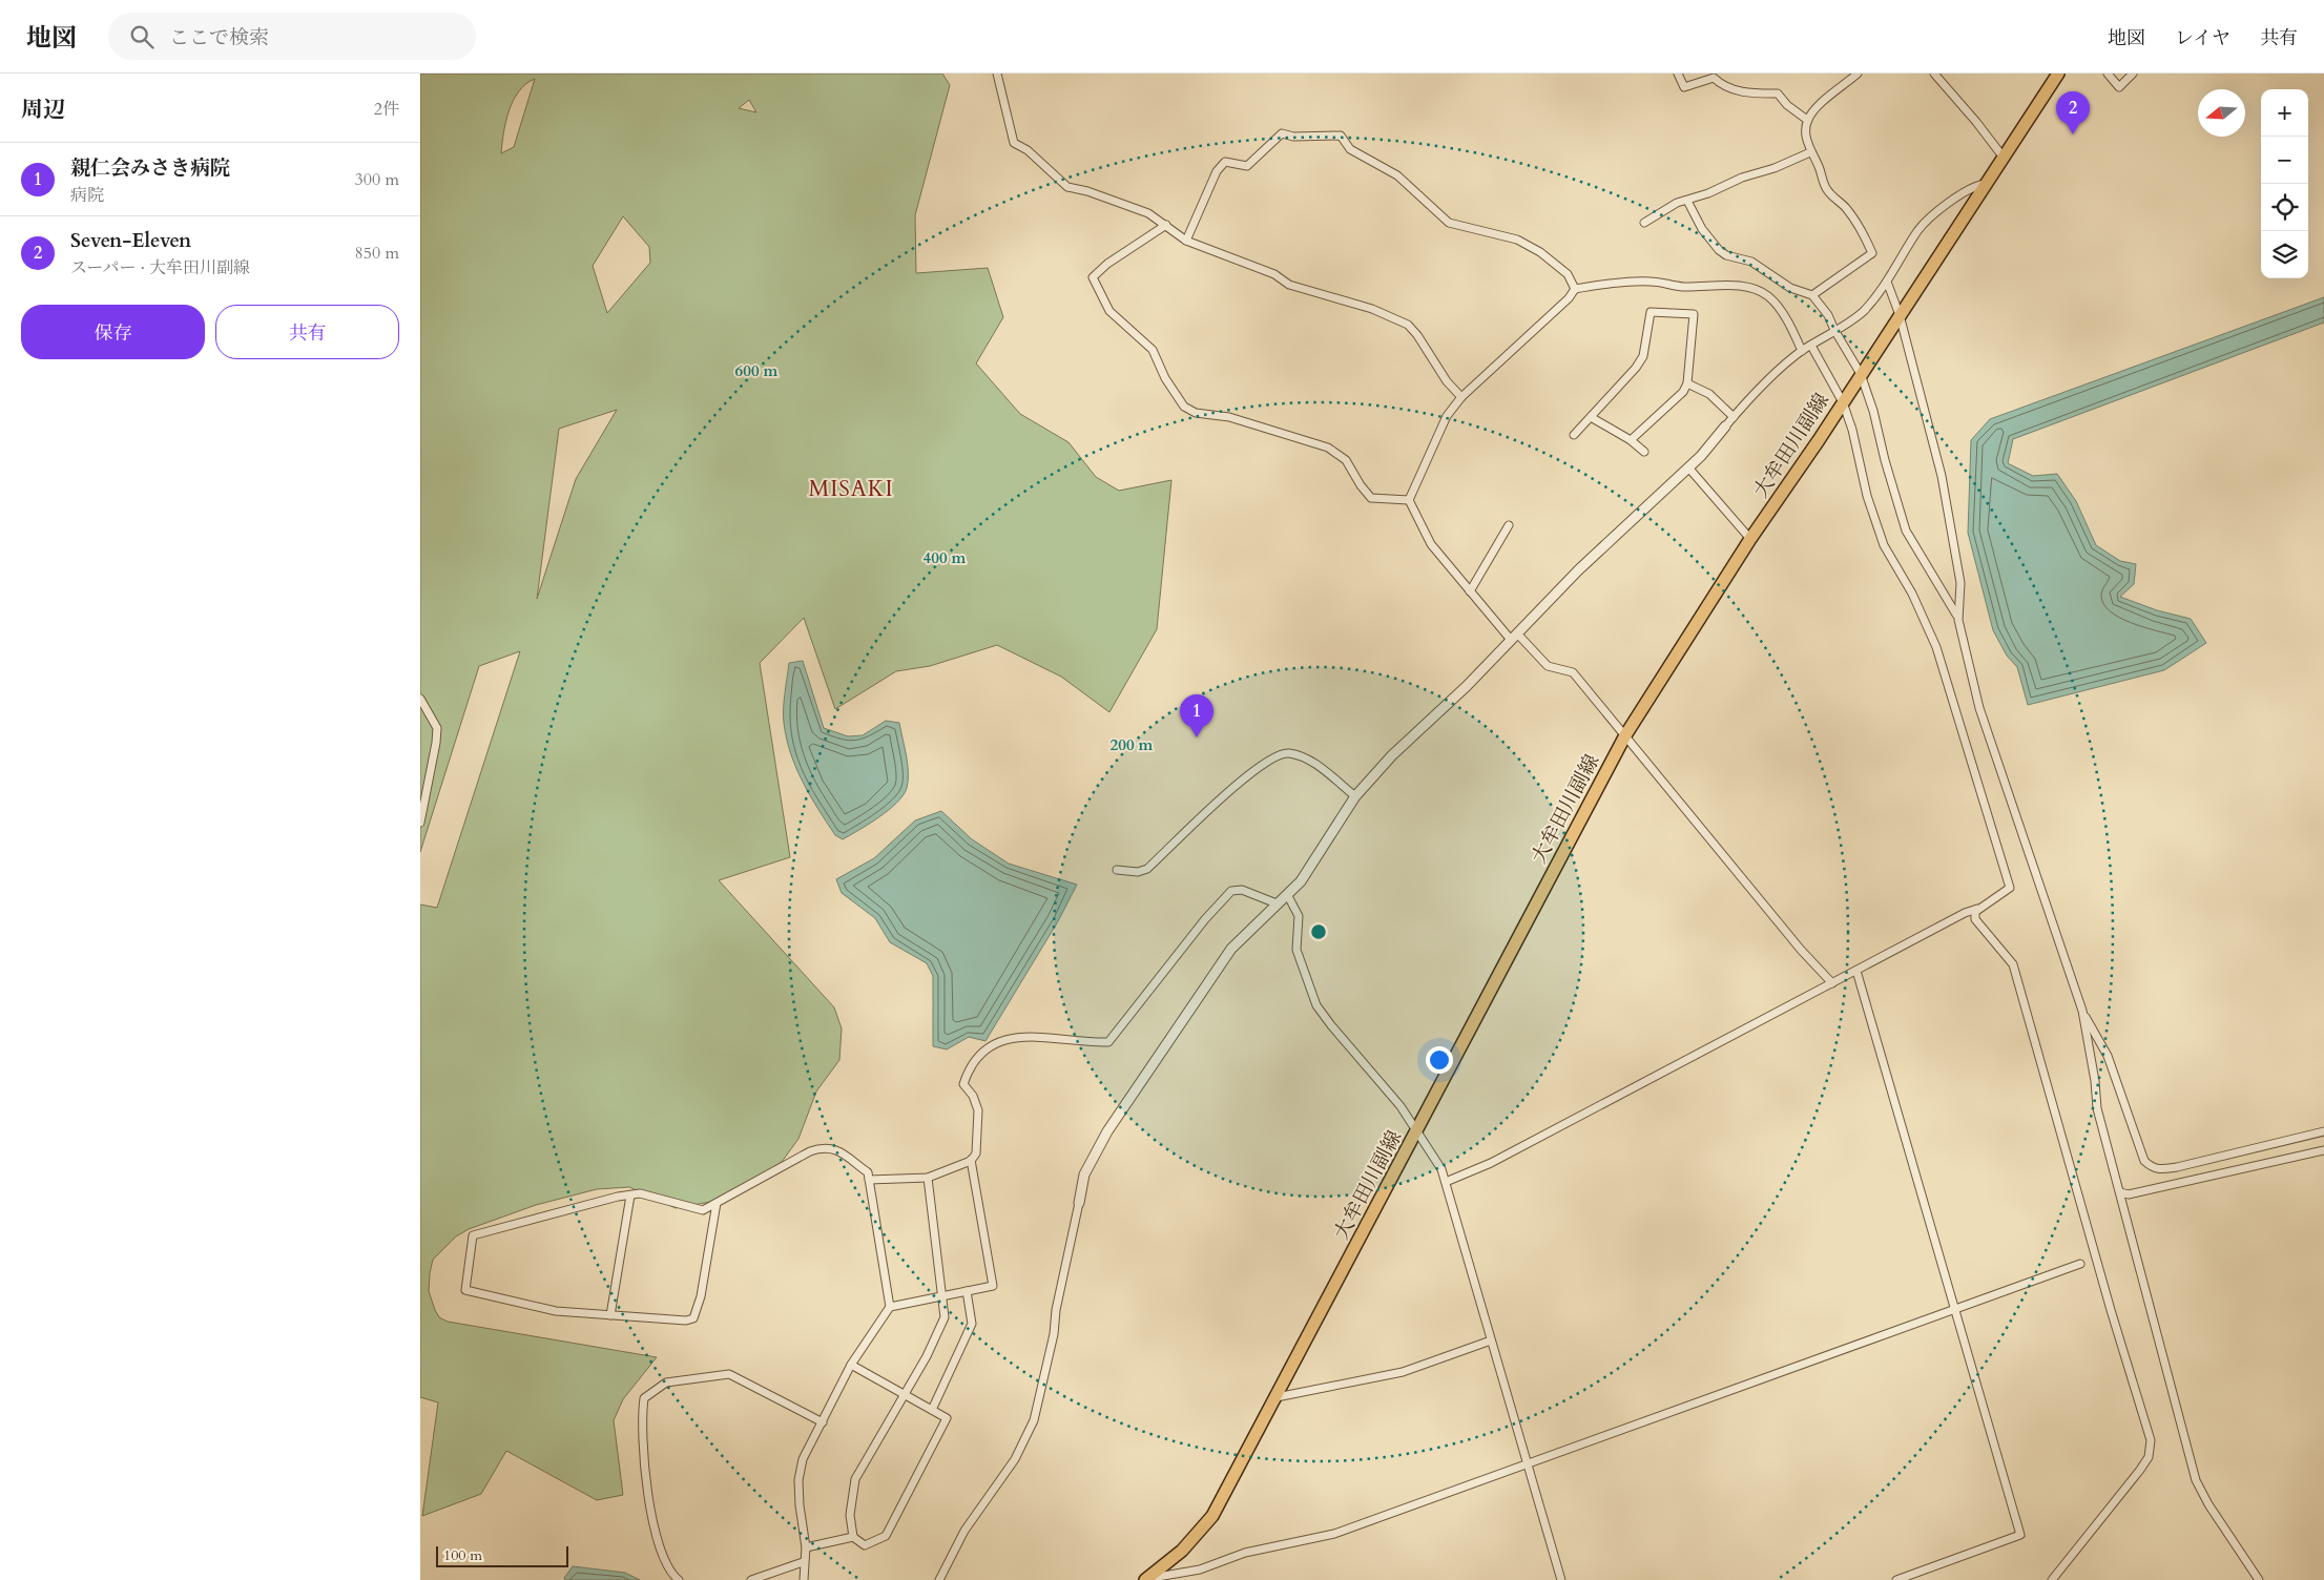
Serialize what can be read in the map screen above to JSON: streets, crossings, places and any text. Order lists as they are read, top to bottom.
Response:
{
  "streets": {
    "main road": ["大牟田川副線"]
  },
  "districts": ["MISAKI"],
  "scale_bar": "100 m",
  "north": "left",
  "page": {
    "header": "地図",
    "search": "ここで検索",
    "nav": ["地図", "レイヤ", "共有"],
    "heading": ["周辺", "2件"],
    "map_buttons": ["+", "−"],
    "pins": ["2", "1"],
    "list": [
      {
        "mark": "1",
        "name": "親仁会みさき病院",
        "note": "病院",
        "value": "300 m"
      },
      {
        "mark": "2",
        "name": "Seven-Eleven",
        "note": "スーパー · 大牟田川副線",
        "value": "850 m"
      }
    ],
    "buttons": ["保存", "共有"],
    "scale": "100 m"
  },
  "rings": ["600 m", "400 m", "200 m"]
}
